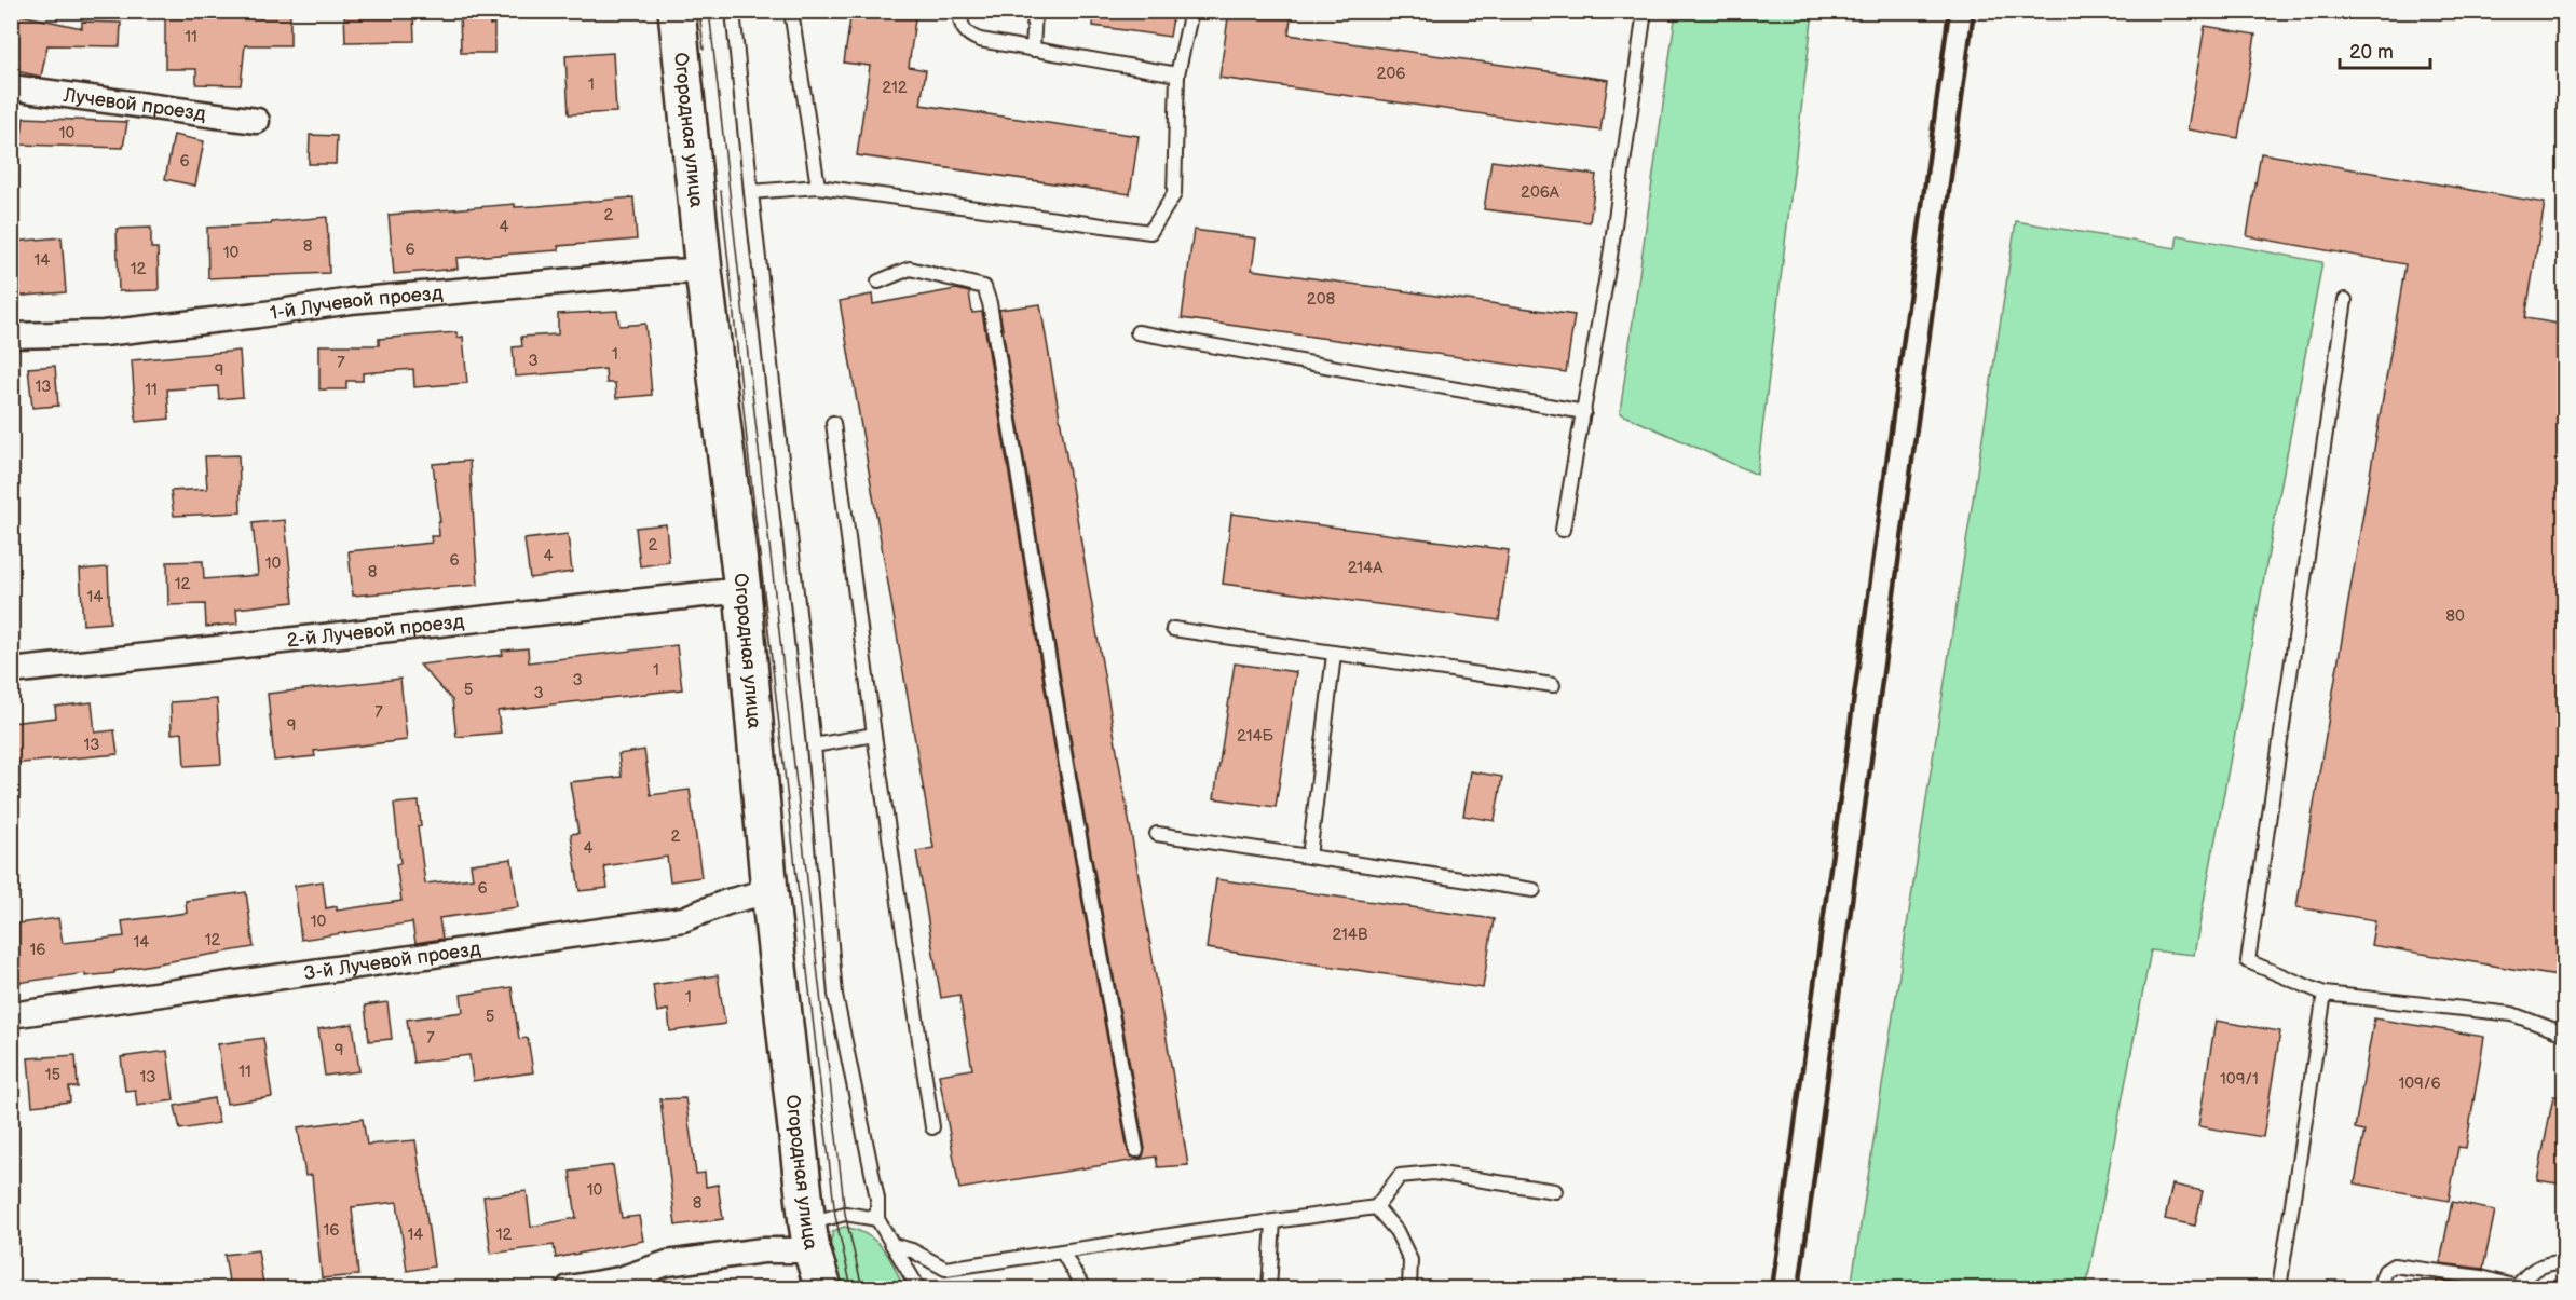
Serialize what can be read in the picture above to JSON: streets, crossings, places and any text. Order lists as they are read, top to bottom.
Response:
{
  "streets": {
    "street": [
      "Лучевой проезд",
      "Огородная улица",
      "1-й Лучевой проезд",
      "2-й Лучевой проезд",
      "3-й Лучевой проезд"
    ]
  },
  "crossings": [
    ["Огородная улица", "1-й Лучевой проезд"],
    ["Огородная улица", "2-й Лучевой проезд"],
    ["Огородная улица", "3-й Лучевой проезд"]
  ],
  "house_numbers": [
    "11",
    "206",
    "1",
    "212",
    "10",
    "6",
    "206А",
    "2",
    "4",
    "8",
    "6",
    "10",
    "14",
    "12",
    "208",
    "1",
    "3",
    "7",
    "9",
    "13",
    "11",
    "2",
    "4",
    "6",
    "10",
    "214А",
    "8",
    "12",
    "14",
    "80",
    "1",
    "3",
    "5",
    "3",
    "7",
    "9",
    "214Б",
    "13",
    "2",
    "4",
    "6",
    "10",
    "214В",
    "12",
    "14",
    "16",
    "1",
    "5",
    "7",
    "9",
    "11",
    "15",
    "13",
    "109/1",
    "109/6",
    "10",
    "8",
    "16",
    "14",
    "12"
  ],
  "scale_bar": "20 m"
}
